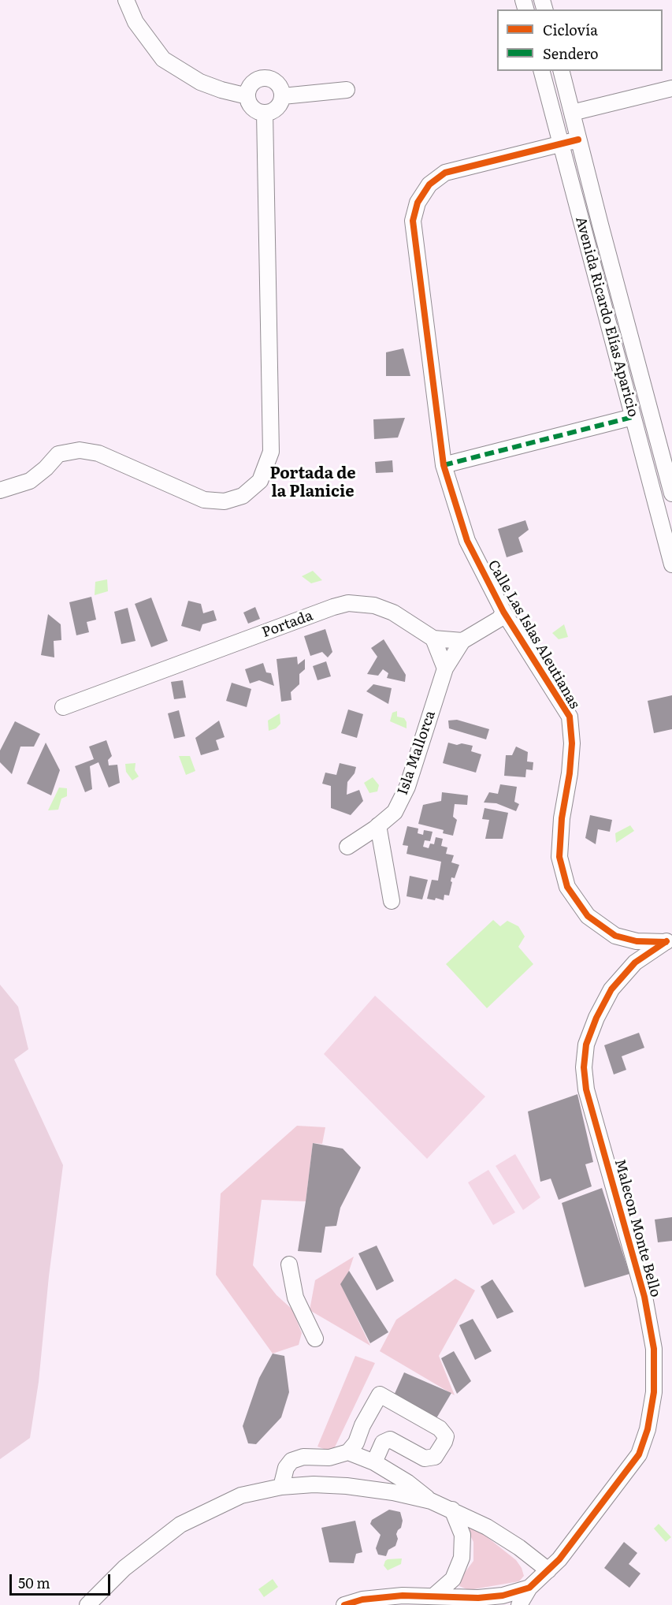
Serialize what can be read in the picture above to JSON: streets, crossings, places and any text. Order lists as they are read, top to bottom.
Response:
{
  "streets": {
    "street": [
      "Avenida Ricardo Elías Aparicio",
      "Portada",
      "Calle Las Islas Aleutianas",
      "Isla Mallorca",
      "Malecon Monte Bello"
    ]
  },
  "crossings": [
    ["Avenida Ricardo Elías Aparicio", "Calle Las Islas Aleutianas"],
    ["Portada", "Isla Mallorca"],
    ["Calle Las Islas Aleutianas", "Malecon Monte Bello"]
  ],
  "districts": ["Portada de la Planicie"],
  "legend": ["Ciclovía", "Sendero"],
  "scale_bar": "50 m"
}
